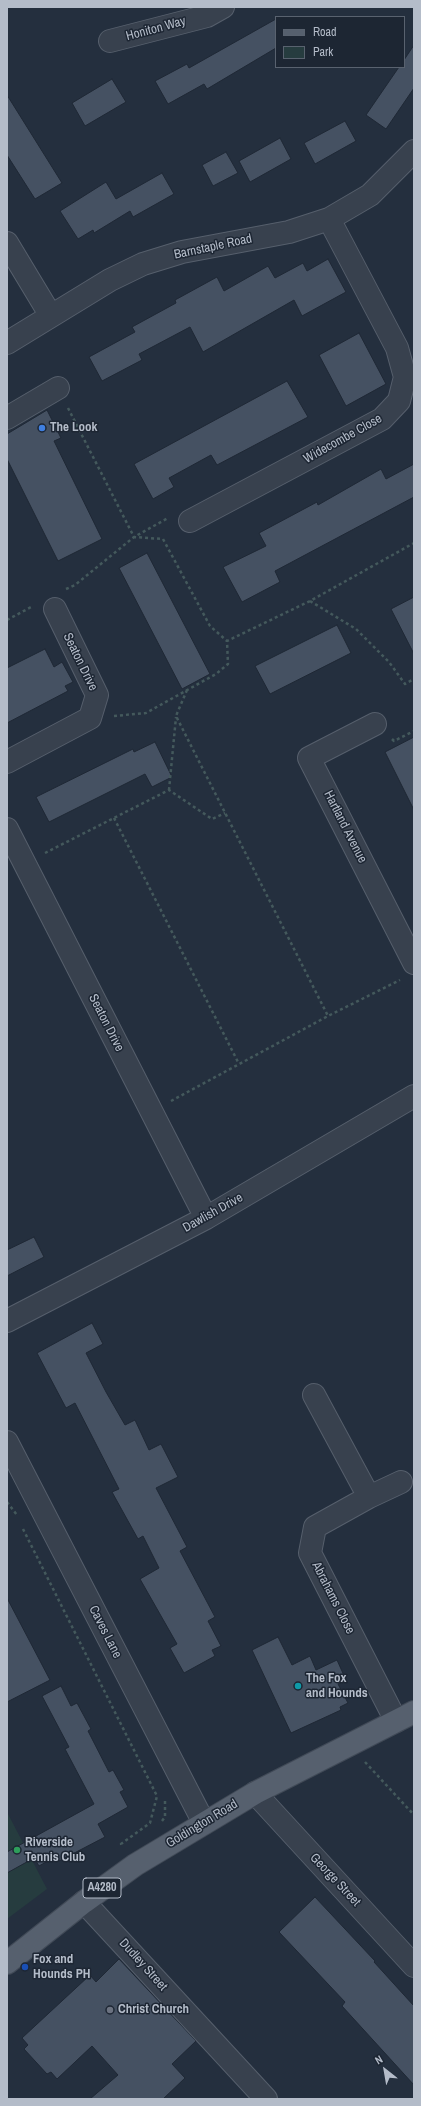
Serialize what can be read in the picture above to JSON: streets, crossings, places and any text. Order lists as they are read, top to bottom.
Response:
{
  "streets": {
    "main road": ["Goldington Road", "A4280"],
    "street": [
      "Honiton Way",
      "Barnstaple Road",
      "Widecombe Close",
      "Seaton Drive",
      "Hartland Avenue",
      "Dawlish Drive",
      "Abrahams Close",
      "Caves Lane",
      "George Street",
      "Dudley Street"
    ]
  },
  "crossings": [
    ["Barnstaple Road", "Widecombe Close"],
    ["Seaton Drive", "Dawlish Drive"],
    ["Abrahams Close", "Goldington Road"],
    ["Caves Lane", "Goldington Road"],
    ["Goldington Road", "George Street"],
    ["Goldington Road", "Dudley Street"]
  ],
  "places": [
    "The Look",
    "The Fox and Hounds",
    "Riverside Tennis Club",
    "Fox and Hounds PH",
    "Christ Church"
  ],
  "legend": ["Road", "Park"],
  "north": "top left"
}
